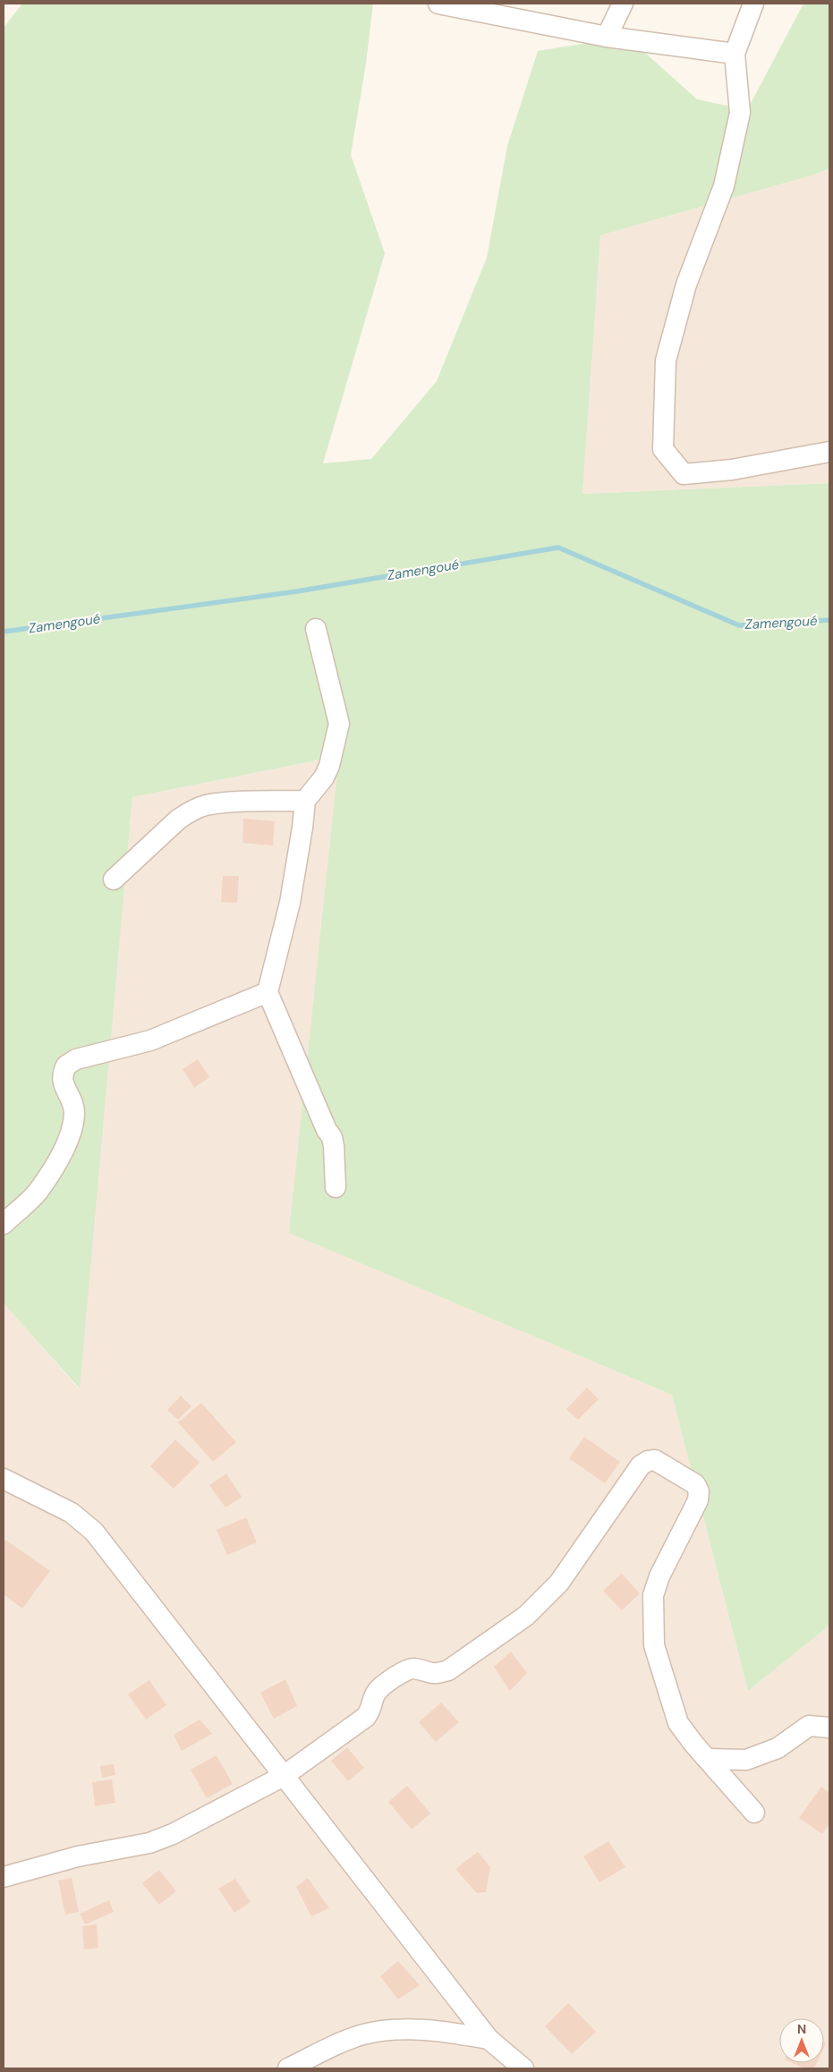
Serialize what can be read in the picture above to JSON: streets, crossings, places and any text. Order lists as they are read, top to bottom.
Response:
{
  "water": ["Zamengoué"],
  "north": "top"
}
